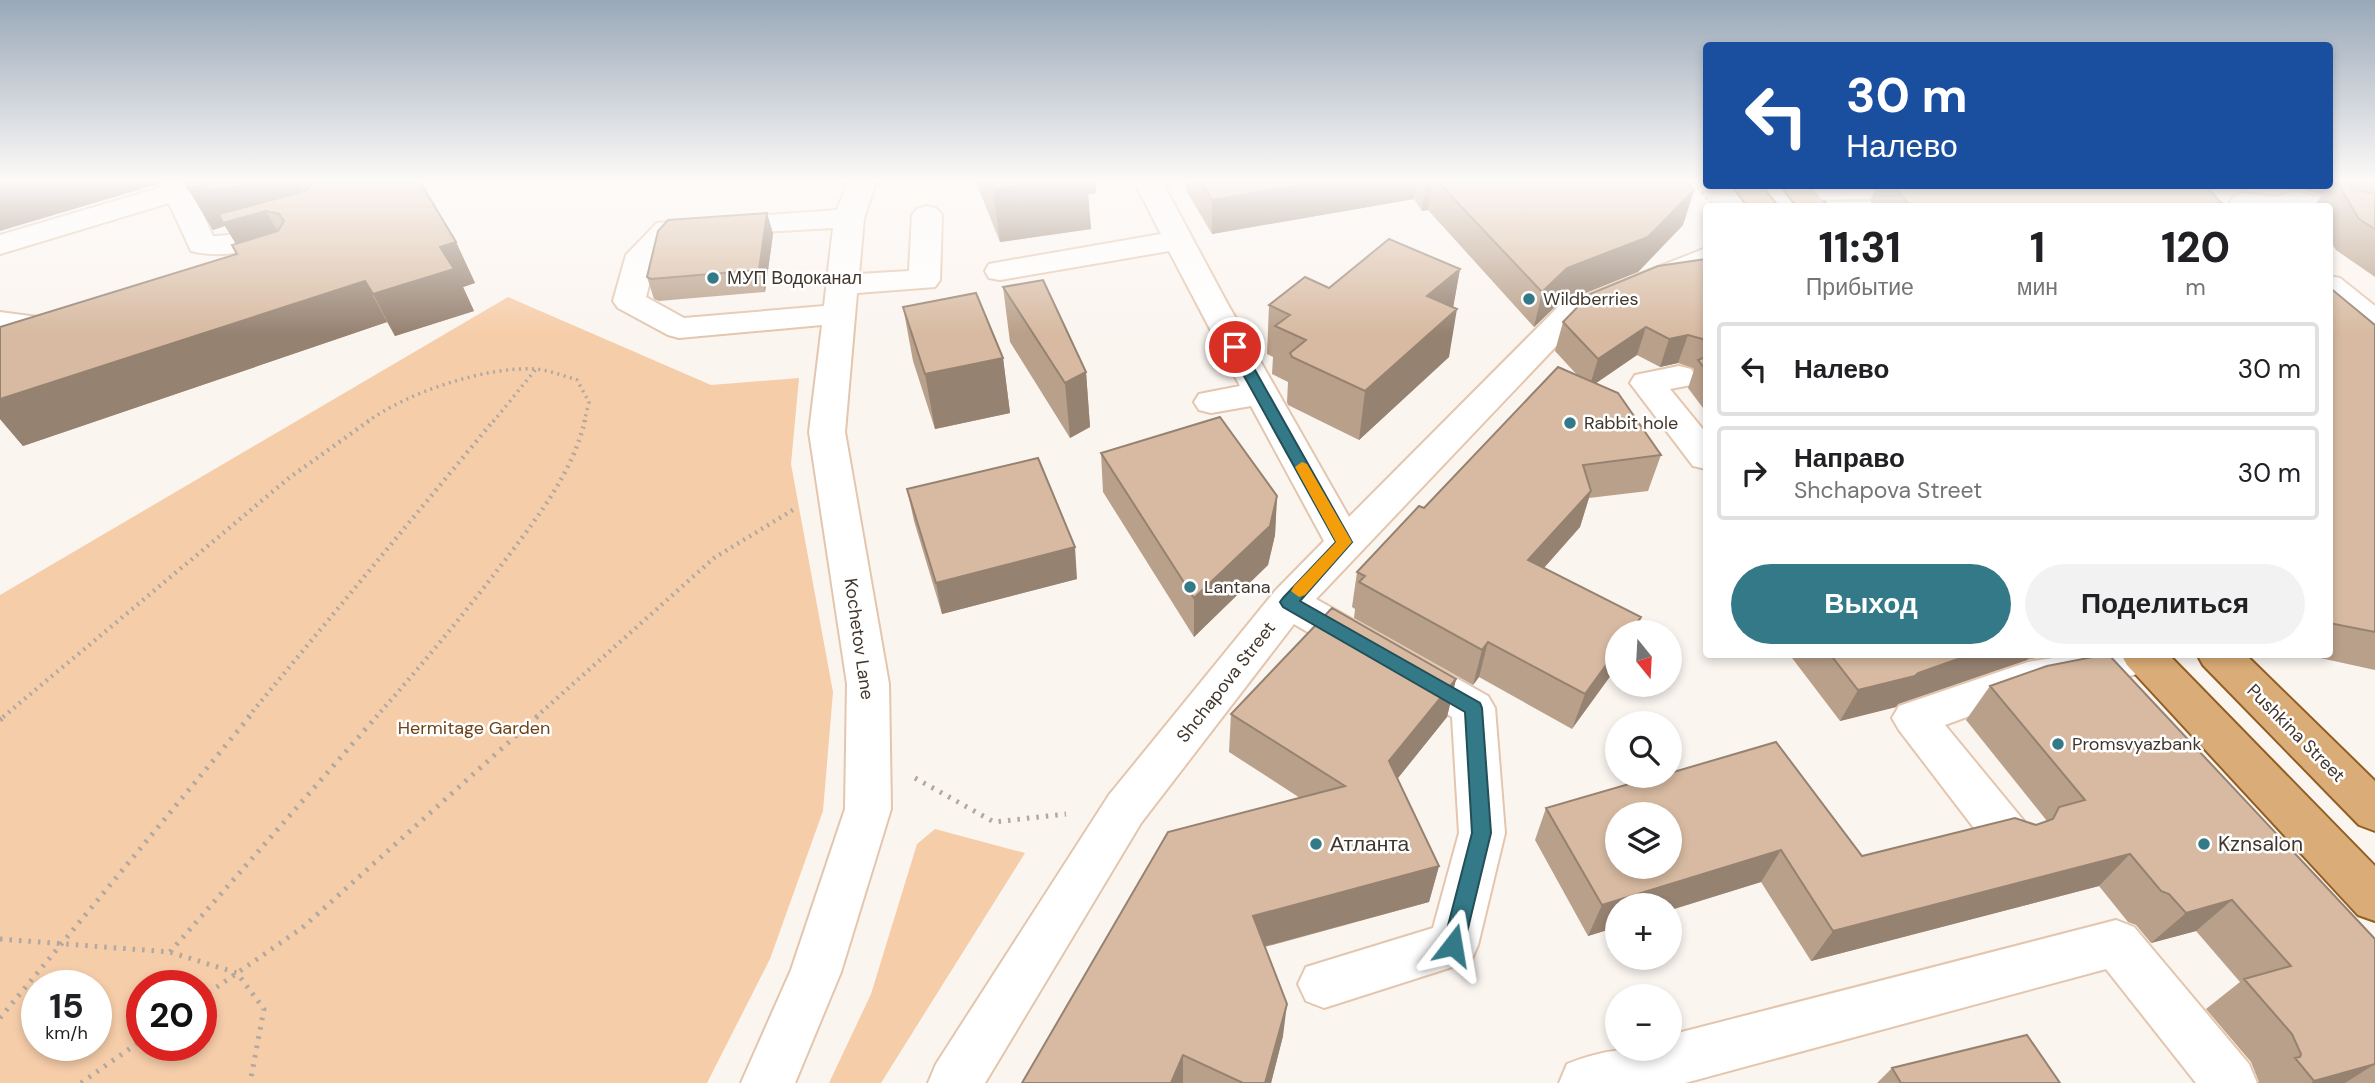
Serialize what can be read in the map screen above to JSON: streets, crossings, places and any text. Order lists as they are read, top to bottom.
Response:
{
  "streets": {
    "main road": ["Pushkina Street"],
    "street": ["Kochetov Lane", "Shchapova Street"]
  },
  "parks": ["Hermitage Garden"],
  "places": [
    "МУП Водоканал",
    "Wildberries",
    "Rabbit hole",
    "Lantana",
    "Promsvyazbank",
    "Атланта",
    "Kznsalon"
  ],
  "north": "bottom",
  "page": {
    "turn": ["30 m", "Налево"],
    "eta": [
      "11:31",
      "Прибытие",
      "1",
      "мин",
      "120",
      "m"
    ],
    "list": [
      {
        "name": "Налево",
        "value": "30 m"
      },
      {
        "name": "Направо",
        "note": "Shchapova Street",
        "value": "30 m"
      }
    ],
    "buttons": ["Выход", "Поделиться"],
    "map_buttons": ["+", "−"],
    "speed": "15 km/h",
    "limit": "20"
  }
}
